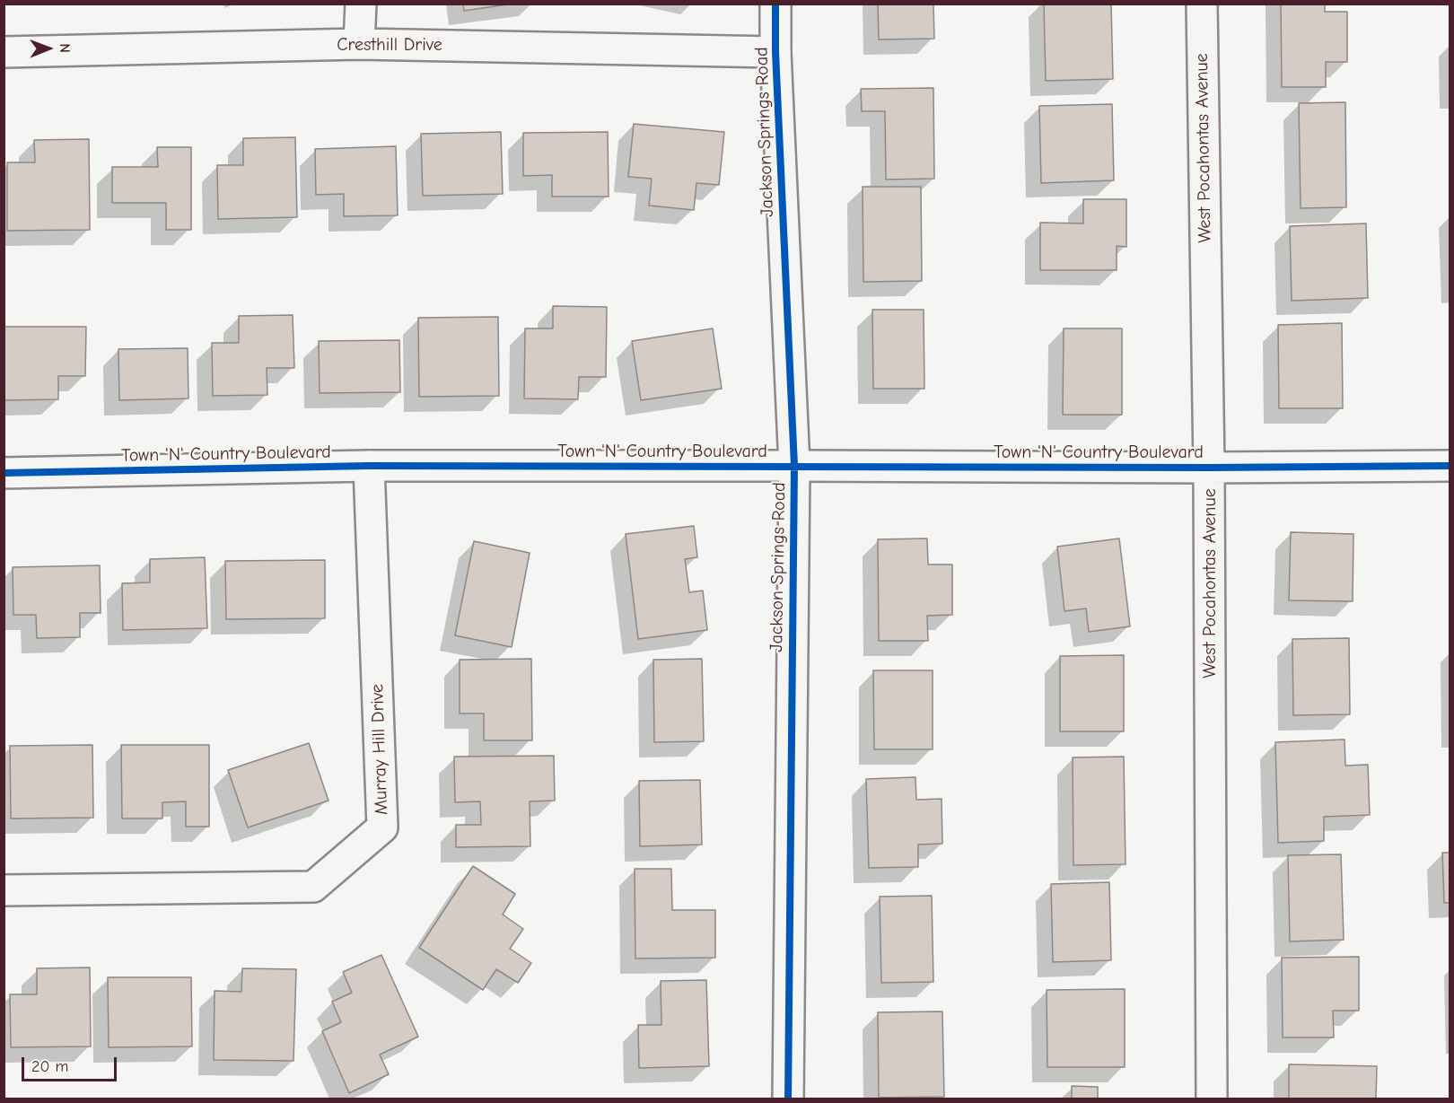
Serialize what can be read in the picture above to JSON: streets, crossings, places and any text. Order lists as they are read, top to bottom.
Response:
{
  "streets": {
    "street": [
      "Cresthill Drive",
      "Jackson Springs Road",
      "West Pocahontas Avenue",
      "Town 'N' Country Boulevard",
      "Murray Hill Drive"
    ]
  },
  "crossings": [
    ["Cresthill Drive", "Jackson Springs Road"],
    ["Jackson Springs Road", "Town 'N' Country Boulevard"],
    ["West Pocahontas Avenue", "Town 'N' Country Boulevard"],
    ["Town 'N' Country Boulevard", "Murray Hill Drive"]
  ],
  "scale_bar": "20 m",
  "north": "right"
}
